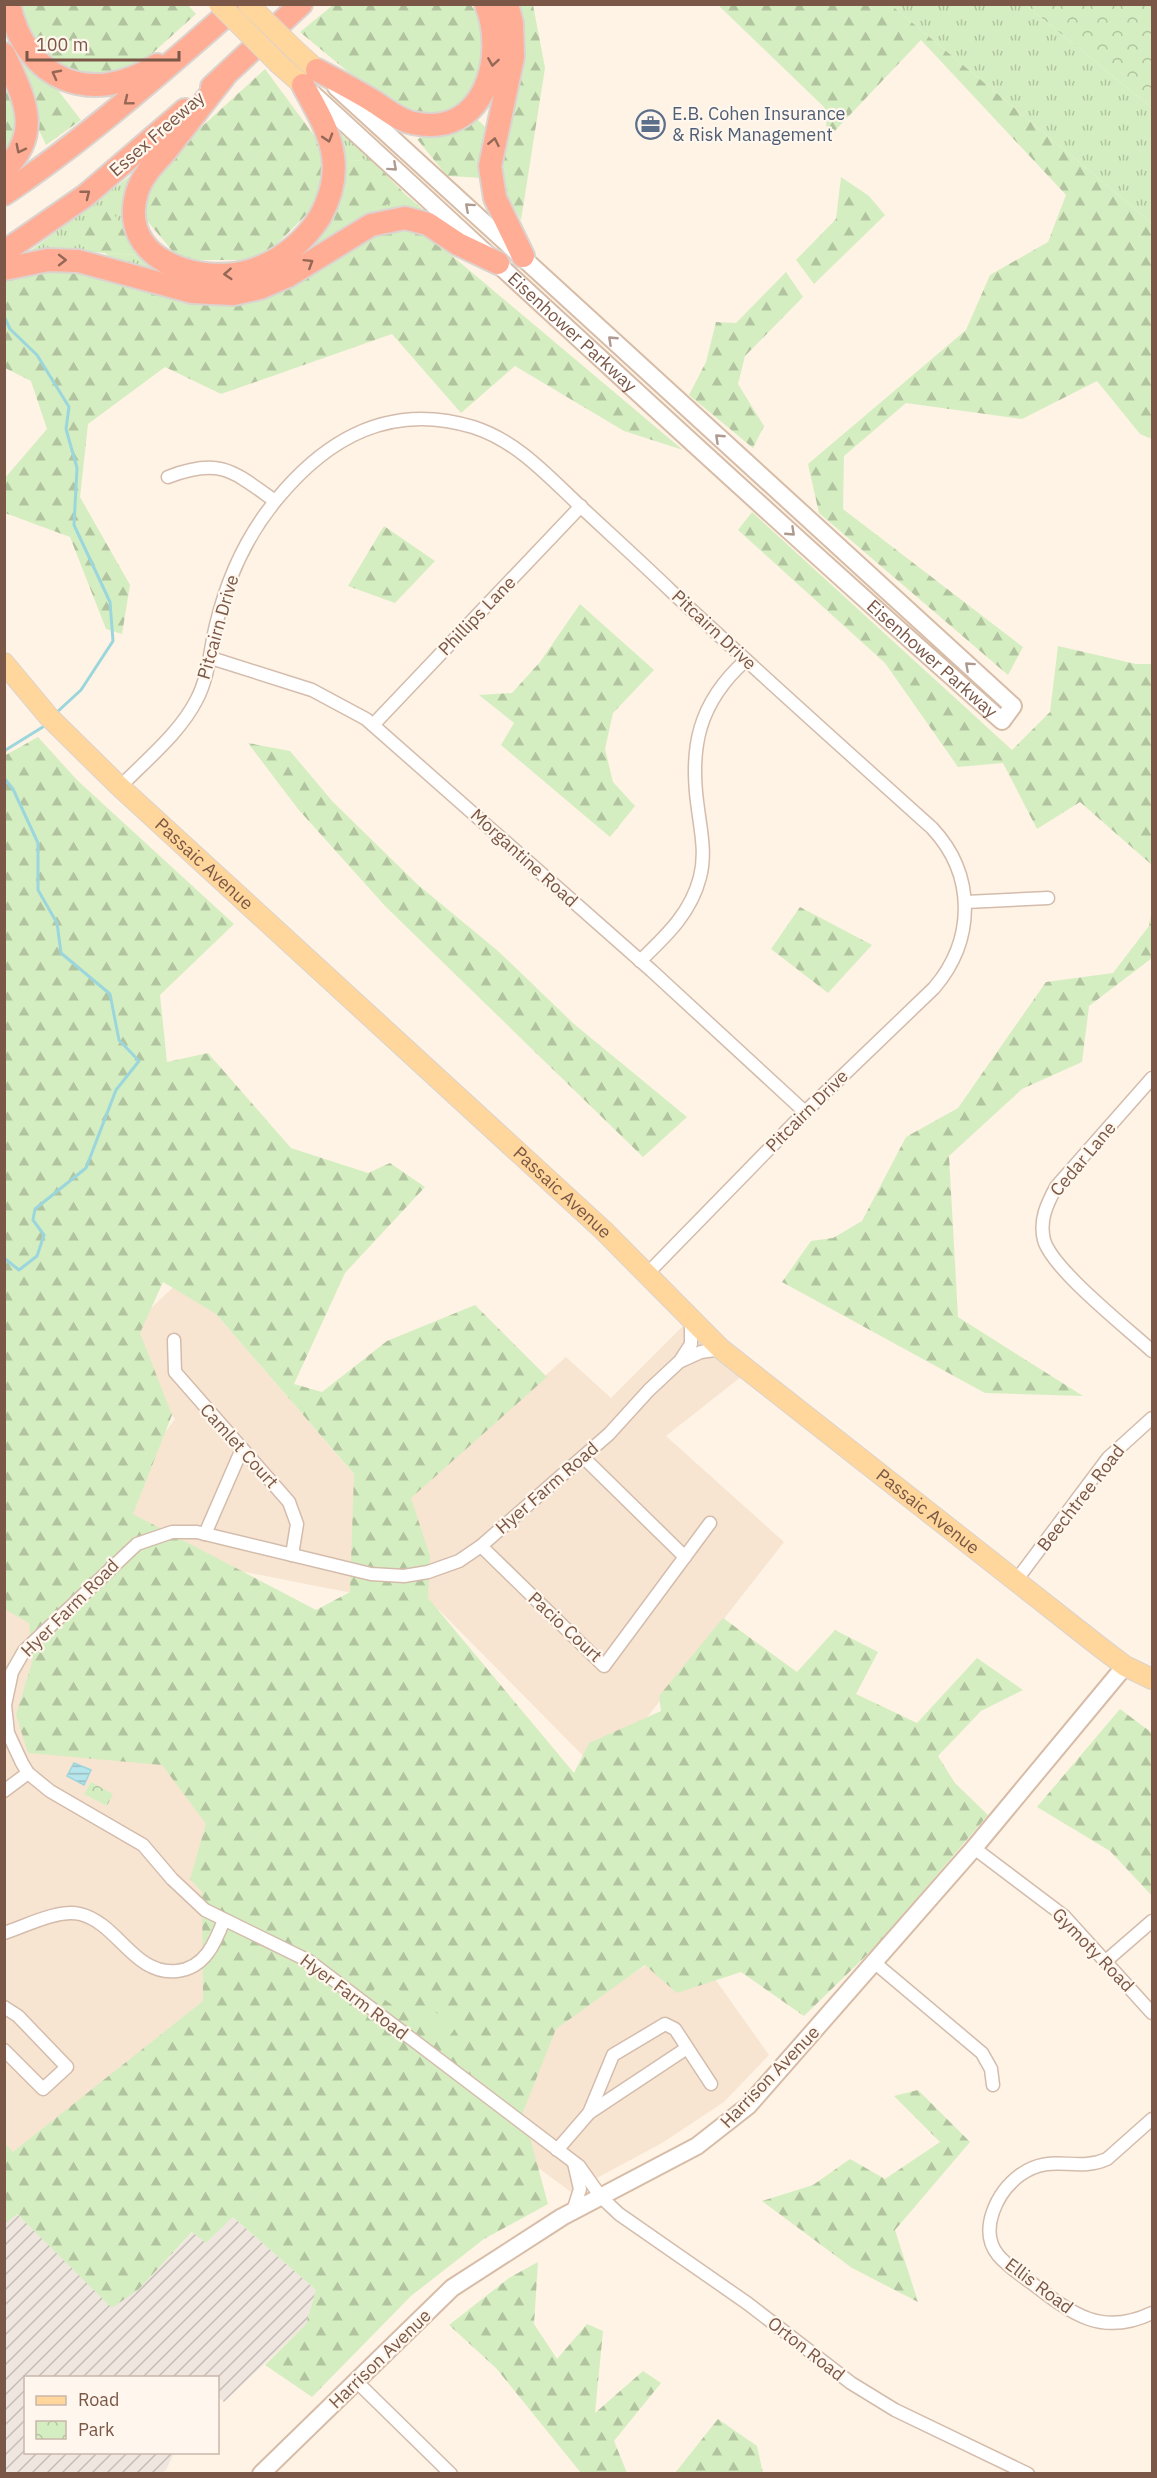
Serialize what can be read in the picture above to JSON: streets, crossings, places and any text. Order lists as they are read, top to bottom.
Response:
{
  "streets": {
    "highway": ["Essex Freeway"],
    "main road": ["Eisenhower Parkway", "Passaic Avenue"],
    "street": [
      "Phillips Lane",
      "Pitcairn Drive",
      "Morgantine Road",
      "Cedar Lane",
      "Camlet Court",
      "Hyer Farm Road",
      "Beechtree Road",
      "Pacio Court",
      "Gymoty Road",
      "Harrison Avenue",
      "Ellis Road",
      "Orton Road"
    ]
  },
  "crossings": [
    ["Phillips Lane", "Pitcairn Drive"],
    ["Phillips Lane", "Morgantine Road"],
    ["Pitcairn Drive", "Morgantine Road"],
    ["Pitcairn Drive", "Passaic Avenue"],
    ["Passaic Avenue", "Hyer Farm Road"],
    ["Passaic Avenue", "Beechtree Road"],
    ["Passaic Avenue", "Harrison Avenue"],
    ["Camlet Court", "Hyer Farm Road"],
    ["Hyer Farm Road", "Pacio Court"],
    ["Hyer Farm Road", "Harrison Avenue"],
    ["Hyer Farm Road", "Orton Road"],
    ["Gymoty Road", "Harrison Avenue"],
    ["Harrison Avenue", "Orton Road"]
  ],
  "places": {
    "office": ["E.B. Cohen Insurance & Risk Management"]
  },
  "legend": ["Road", "Park"],
  "scale_bar": "100 m"
}
